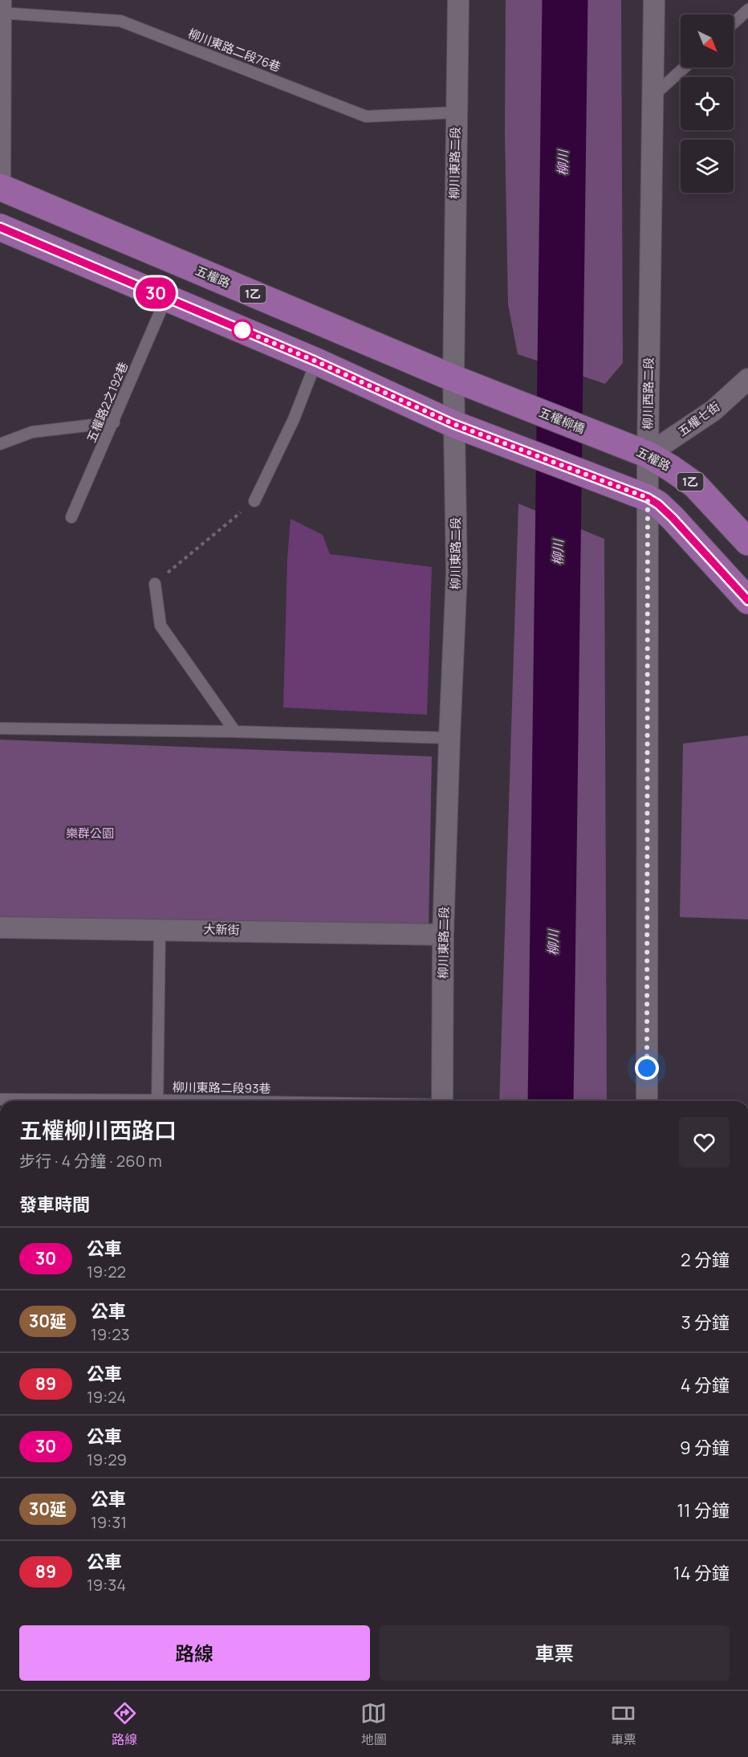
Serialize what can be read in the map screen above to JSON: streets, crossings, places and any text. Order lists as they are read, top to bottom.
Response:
{
  "streets": {
    "main road": ["五權路", "1乙", "五權柳橋"],
    "street": [
      "柳川東路二段",
      "柳川西路二段",
      "五權七街",
      "大新街"
    ],
    "lane": ["柳川東路二段76巷", "五權路2之192巷", "柳川東路二段93巷"]
  },
  "crossings": [
    ["柳川東路二段76巷", "柳川東路二段"],
    ["柳川東路二段", "五權路"],
    ["柳川東路二段", "大新街"],
    ["五權路", "柳川西路二段"],
    ["五權路", "五權七街"],
    ["五權路", "五權柳橋"],
    ["柳川西路二段", "五權七街"]
  ],
  "water": ["柳川"],
  "parks": ["樂群公園"],
  "lines": ["bus line 30"],
  "north": "bottom right",
  "page": {
    "on_map": "30",
    "heading": [
      ["五權柳川西路口", "步行 · 4 分鐘 · 260 m"],
      "發車時間"
    ],
    "list": [
      {
        "mark": "30",
        "name": "公車",
        "note": "19:22",
        "value": "2 分鐘"
      },
      {
        "mark": "30延",
        "name": "公車",
        "note": "19:23",
        "value": "3 分鐘"
      },
      {
        "mark": "89",
        "name": "公車",
        "note": "19:24",
        "value": "4 分鐘"
      },
      {
        "mark": "30",
        "name": "公車",
        "note": "19:29",
        "value": "9 分鐘"
      },
      {
        "mark": "30延",
        "name": "公車",
        "note": "19:31",
        "value": "11 分鐘"
      },
      {
        "mark": "89",
        "name": "公車",
        "note": "19:34",
        "value": "14 分鐘"
      }
    ],
    "buttons": ["路線", "車票"],
    "tabs": ["路線", "地圖", "車票"]
  }
}
